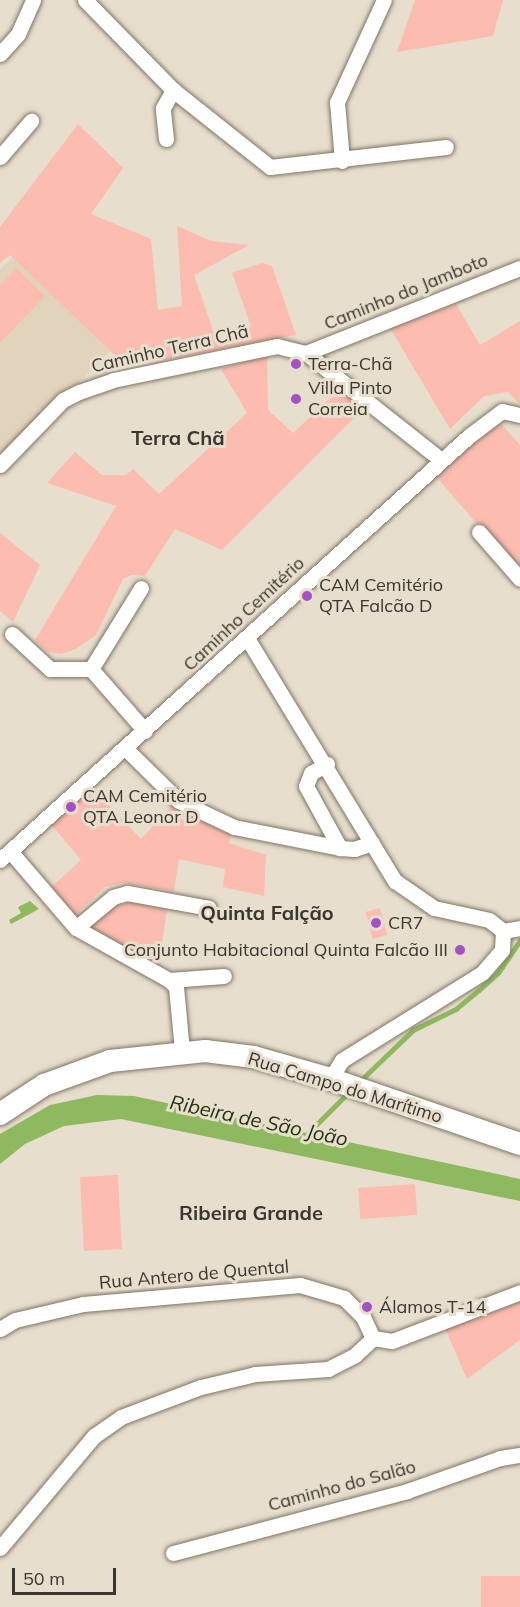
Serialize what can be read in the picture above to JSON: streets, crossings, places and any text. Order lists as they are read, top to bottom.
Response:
{
  "streets": {
    "main road": ["Rua Campo do Marítimo"],
    "street": [
      "Caminho do Jamboto",
      "Caminho Terra Chã",
      "Caminho Cemitério",
      "Rua Antero de Quental",
      "Caminho do Salão"
    ]
  },
  "crossings": [
    ["Caminho do Jamboto", "Caminho Terra Chã"]
  ],
  "districts": ["Terra Chã", "Quinta Falção", "Ribeira Grande"],
  "water": ["Ribeira de São João"],
  "places": [
    "Terra-Chã",
    "Villa Pinto Correia",
    "CAM Cemitério QTA Falcão D",
    "CAM Cemitério QTA Leonor D",
    "CR7",
    "Conjunto Habitacional Quinta Falcão III",
    "Álamos T-14"
  ],
  "scale_bar": "50 m"
}
